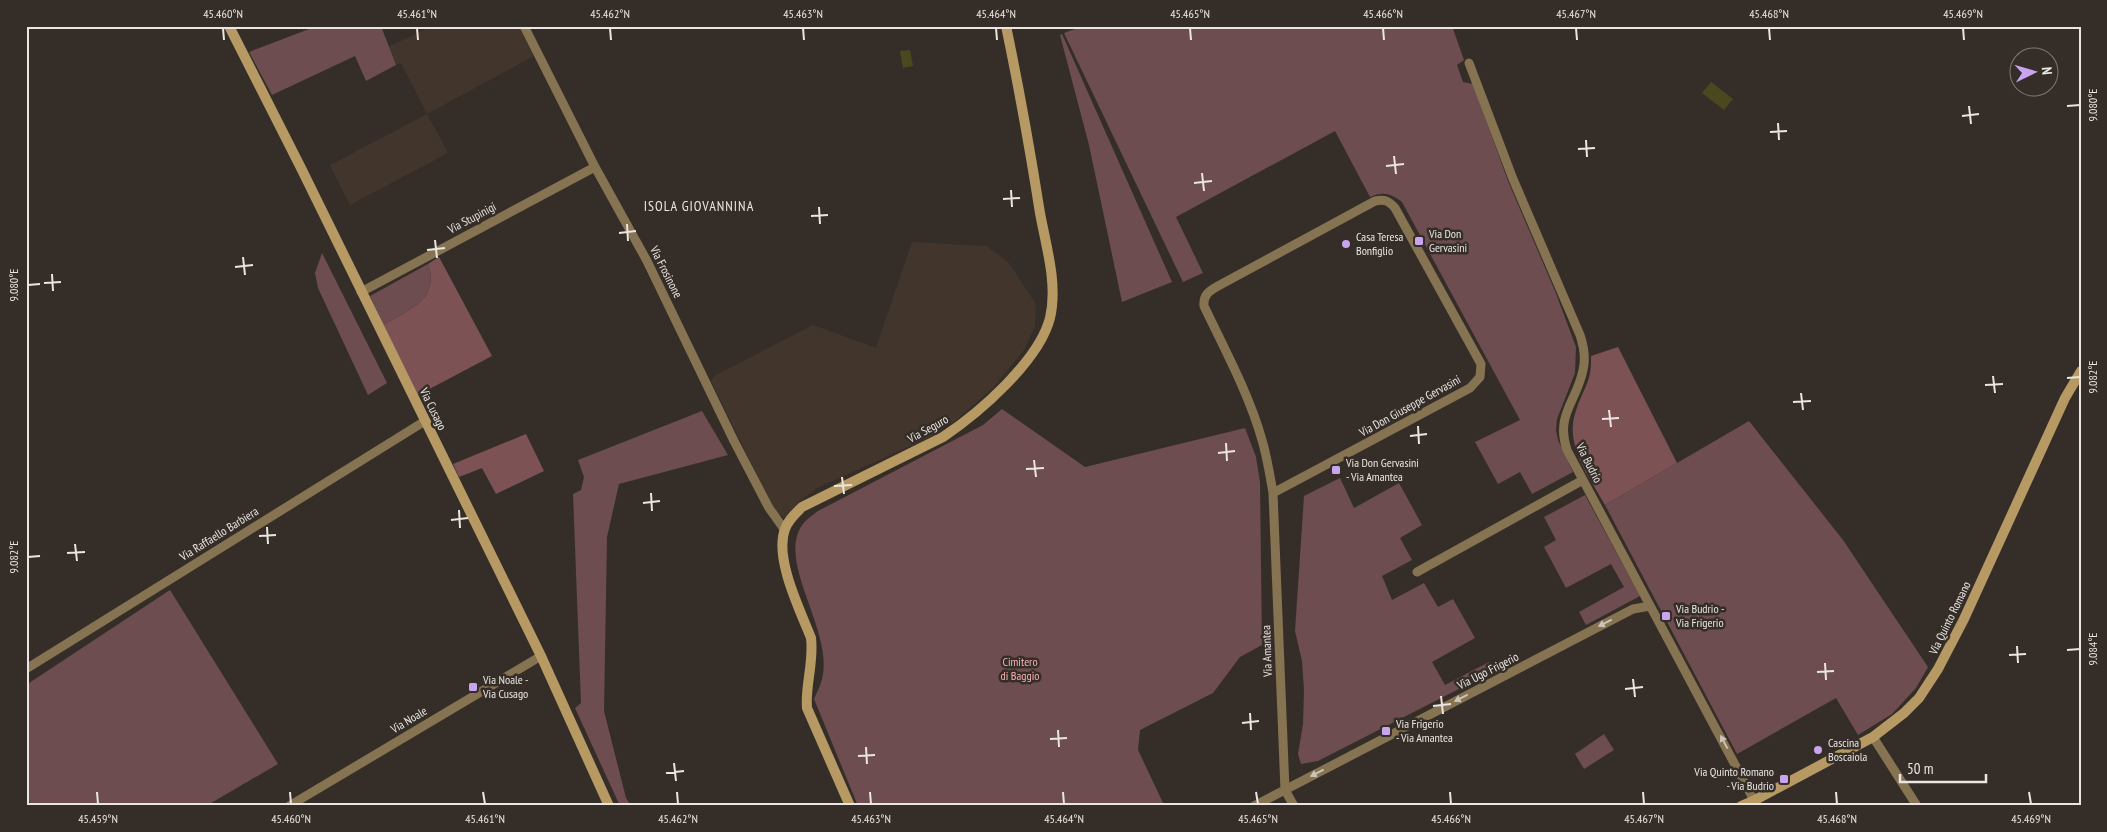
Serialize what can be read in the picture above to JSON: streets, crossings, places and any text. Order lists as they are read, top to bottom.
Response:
{
  "streets": {
    "street": [
      "Via Stupinigi",
      "Via Frosinone",
      "Via Don Giuseppe Gervasini",
      "Via Cusago",
      "Via Seguro",
      "Via Budrio",
      "Via Raffaello Barbiera",
      "Via Quinto Romano",
      "Via Amantea",
      "Via Ugo Frigerio",
      "Via Noale"
    ]
  },
  "crossings": [
    ["Via Stupinigi", "Via Frosinone"],
    ["Via Stupinigi", "Via Cusago"],
    ["Via Frosinone", "Via Seguro"],
    ["Via Don Giuseppe Gervasini", "Via Amantea"],
    ["Via Cusago", "Via Raffaello Barbiera"],
    ["Via Cusago", "Via Noale"],
    ["Via Budrio", "Via Quinto Romano"],
    ["Via Budrio", "Via Ugo Frigerio"],
    ["Via Amantea", "Via Ugo Frigerio"]
  ],
  "one_way": ["Via Ugo Frigerio"],
  "districts": ["ISOLA GIOVANNINA"],
  "parks": ["Cimitero di Baggio"],
  "places": {
    "transit": [
      "Via Don Gervasini",
      "Via Don Gervasini - Via Amantea",
      "Via Budrio - Via Frigerio",
      "Via Noale - Via Cusago",
      "Via Frigerio - Via Amantea",
      "Via Quinto Romano - Via Budrio"
    ],
    "other": ["Casa Teresa Bonfiglio", "Cascina Boscaiola"]
  },
  "scale_bar": "50 m",
  "north": "right",
  "coordinates": [
    "45.460°N",
    "45.461°N",
    "45.462°N",
    "45.463°N",
    "45.464°N",
    "45.465°N",
    "45.466°N",
    "45.467°N",
    "45.468°N",
    "45.469°N",
    "9.080°E",
    "9.082°E",
    "9.084°E",
    "45.459°N"
  ]
}
